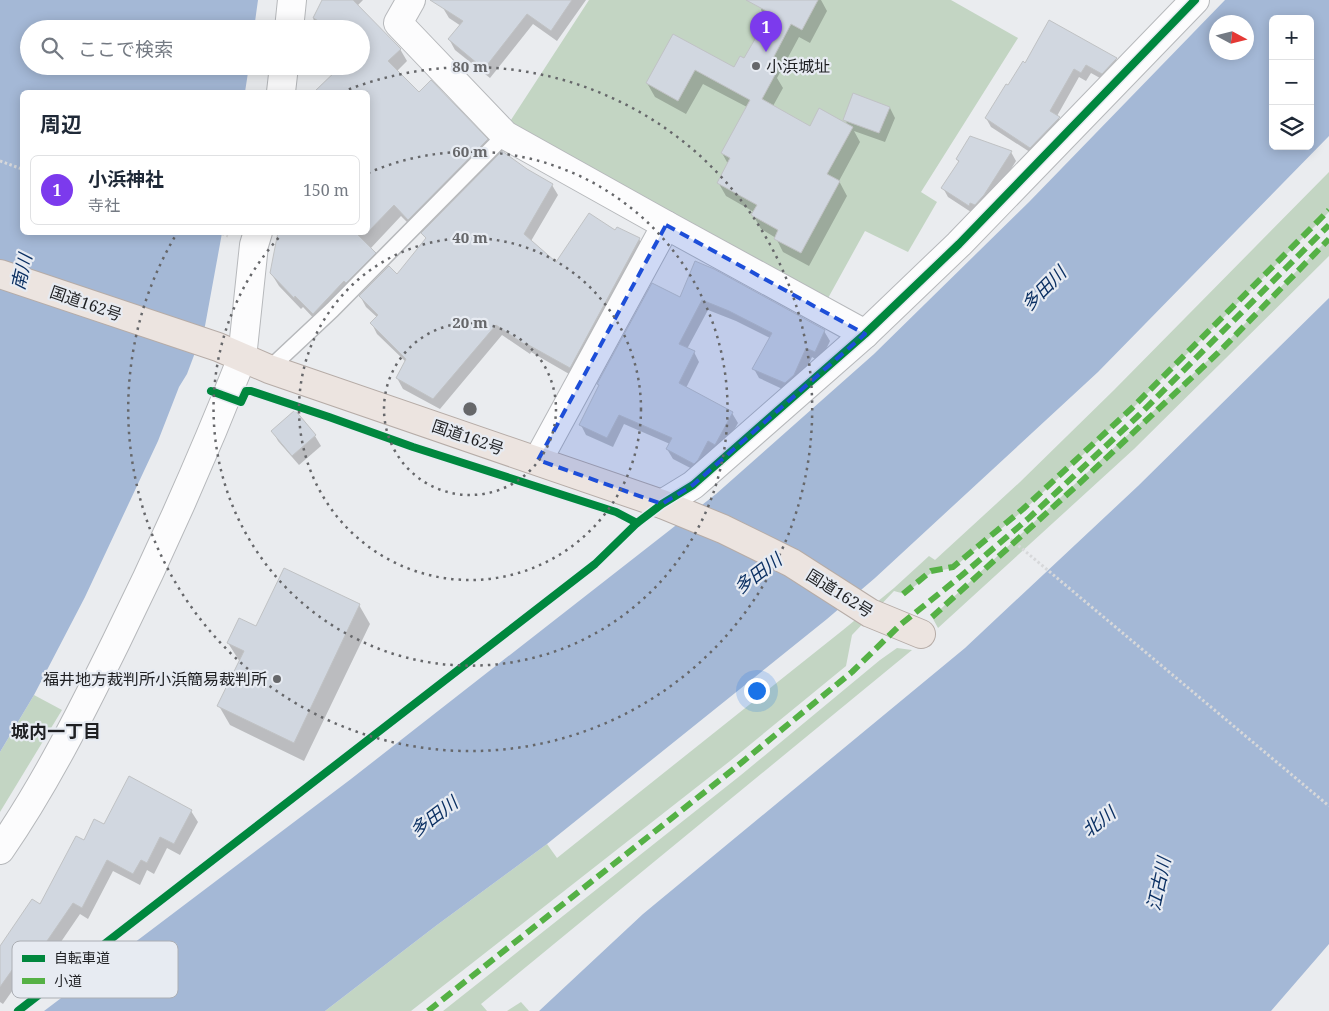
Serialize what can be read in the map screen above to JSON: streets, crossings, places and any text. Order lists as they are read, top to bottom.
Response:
{
  "streets": {
    "highway": ["国道162号"]
  },
  "districts": ["城内一丁目"],
  "water": [
    "南川",
    "多田川",
    "北川",
    "江古川"
  ],
  "places": ["小浜城址", "福井地方裁判所小浜簡易裁判所"],
  "legend": ["自転車道", "小道"],
  "north": "right",
  "page": {
    "pins": "1",
    "map_buttons": ["+", "−"],
    "search": "ここで検索",
    "heading": "周辺",
    "list": [
      {
        "mark": "1",
        "name": "小浜神社",
        "note": "寺社",
        "value": "150 m"
      }
    ]
  },
  "rings": [
    "80 m",
    "60 m",
    "40 m",
    "20 m"
  ]
}
